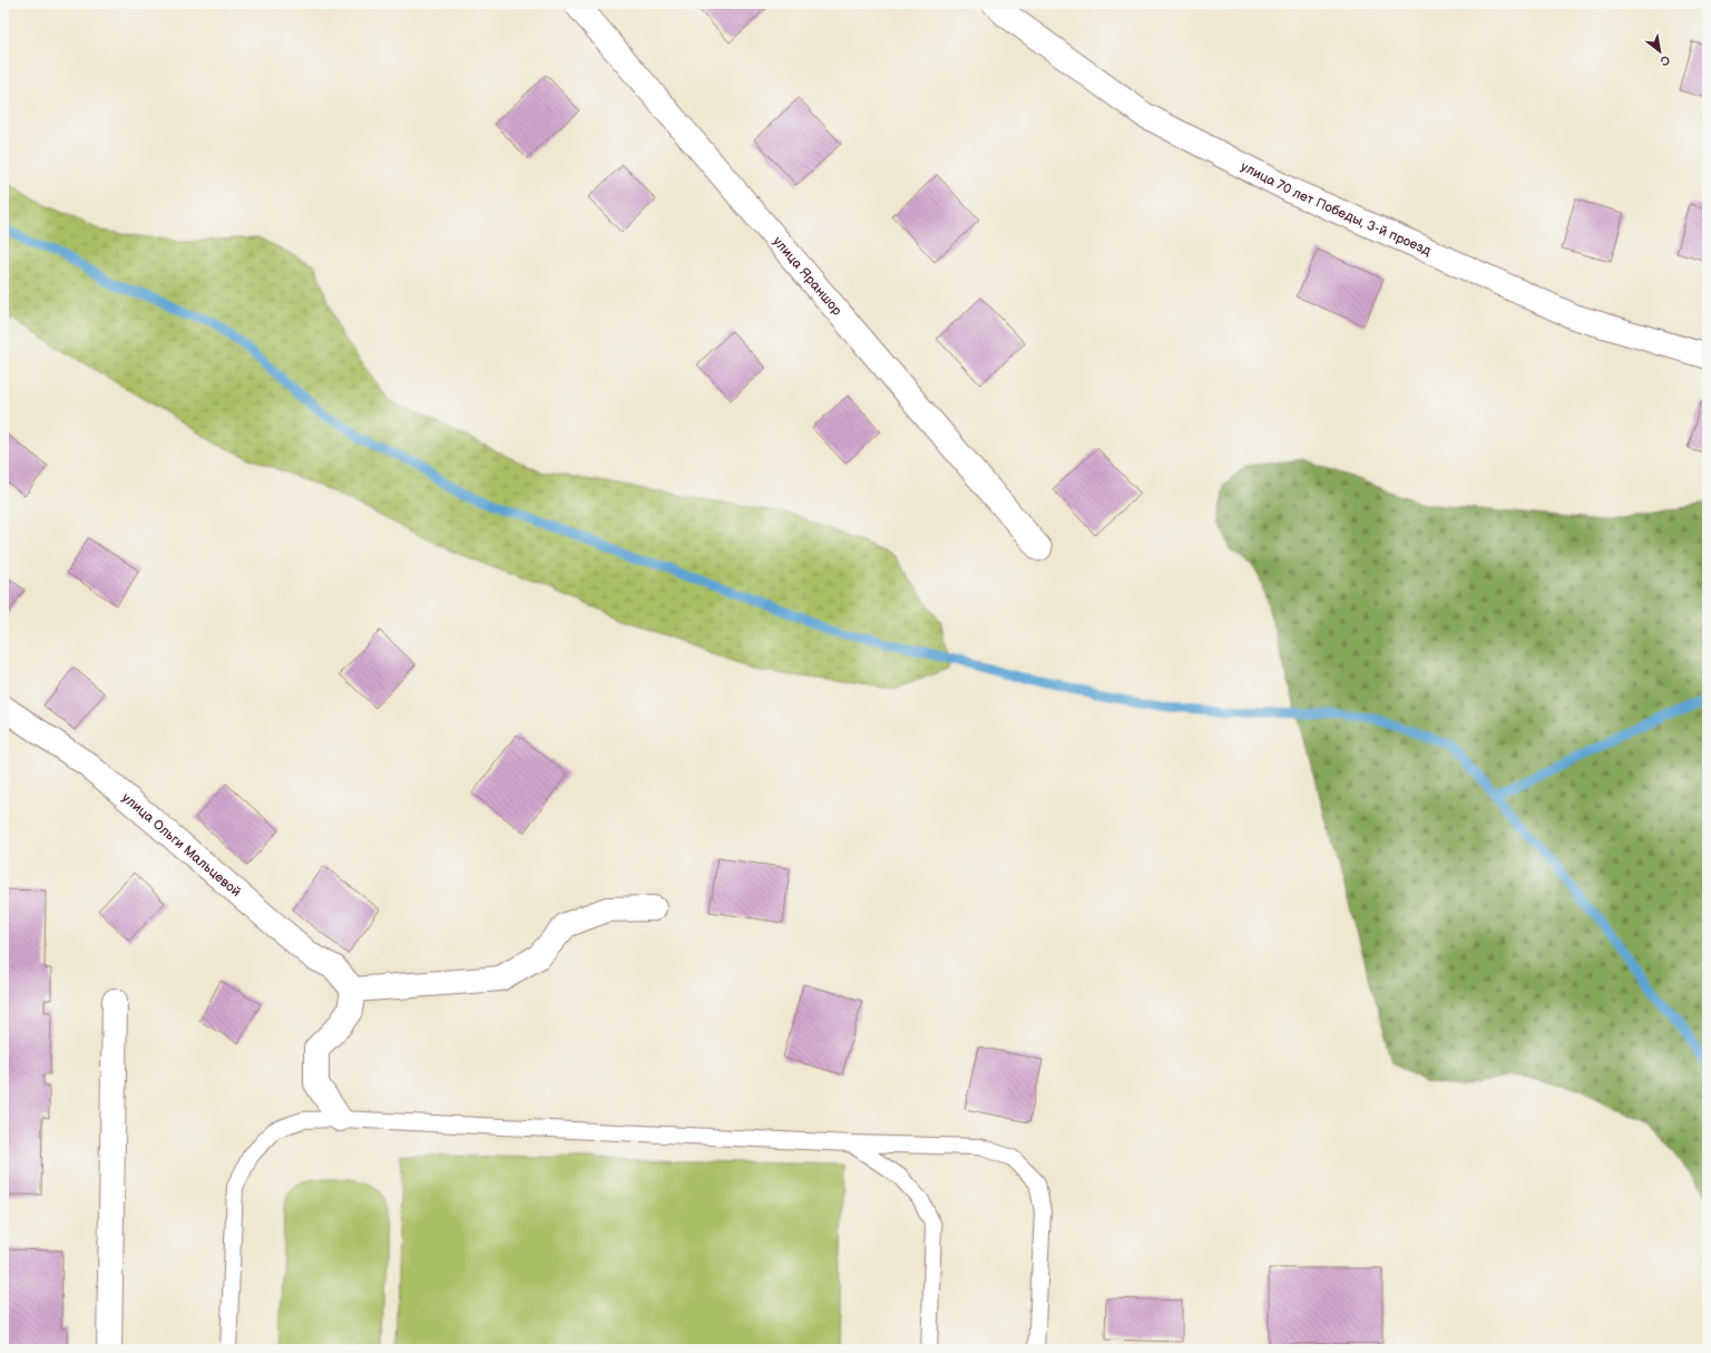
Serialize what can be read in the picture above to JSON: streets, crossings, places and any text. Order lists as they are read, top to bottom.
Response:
{
  "streets": {
    "street": ["улица 70 лет Победы, 3-й проезд", "улица Яраншор", "улица Ольги Мальцевой"]
  },
  "north": "bottom right"
}
